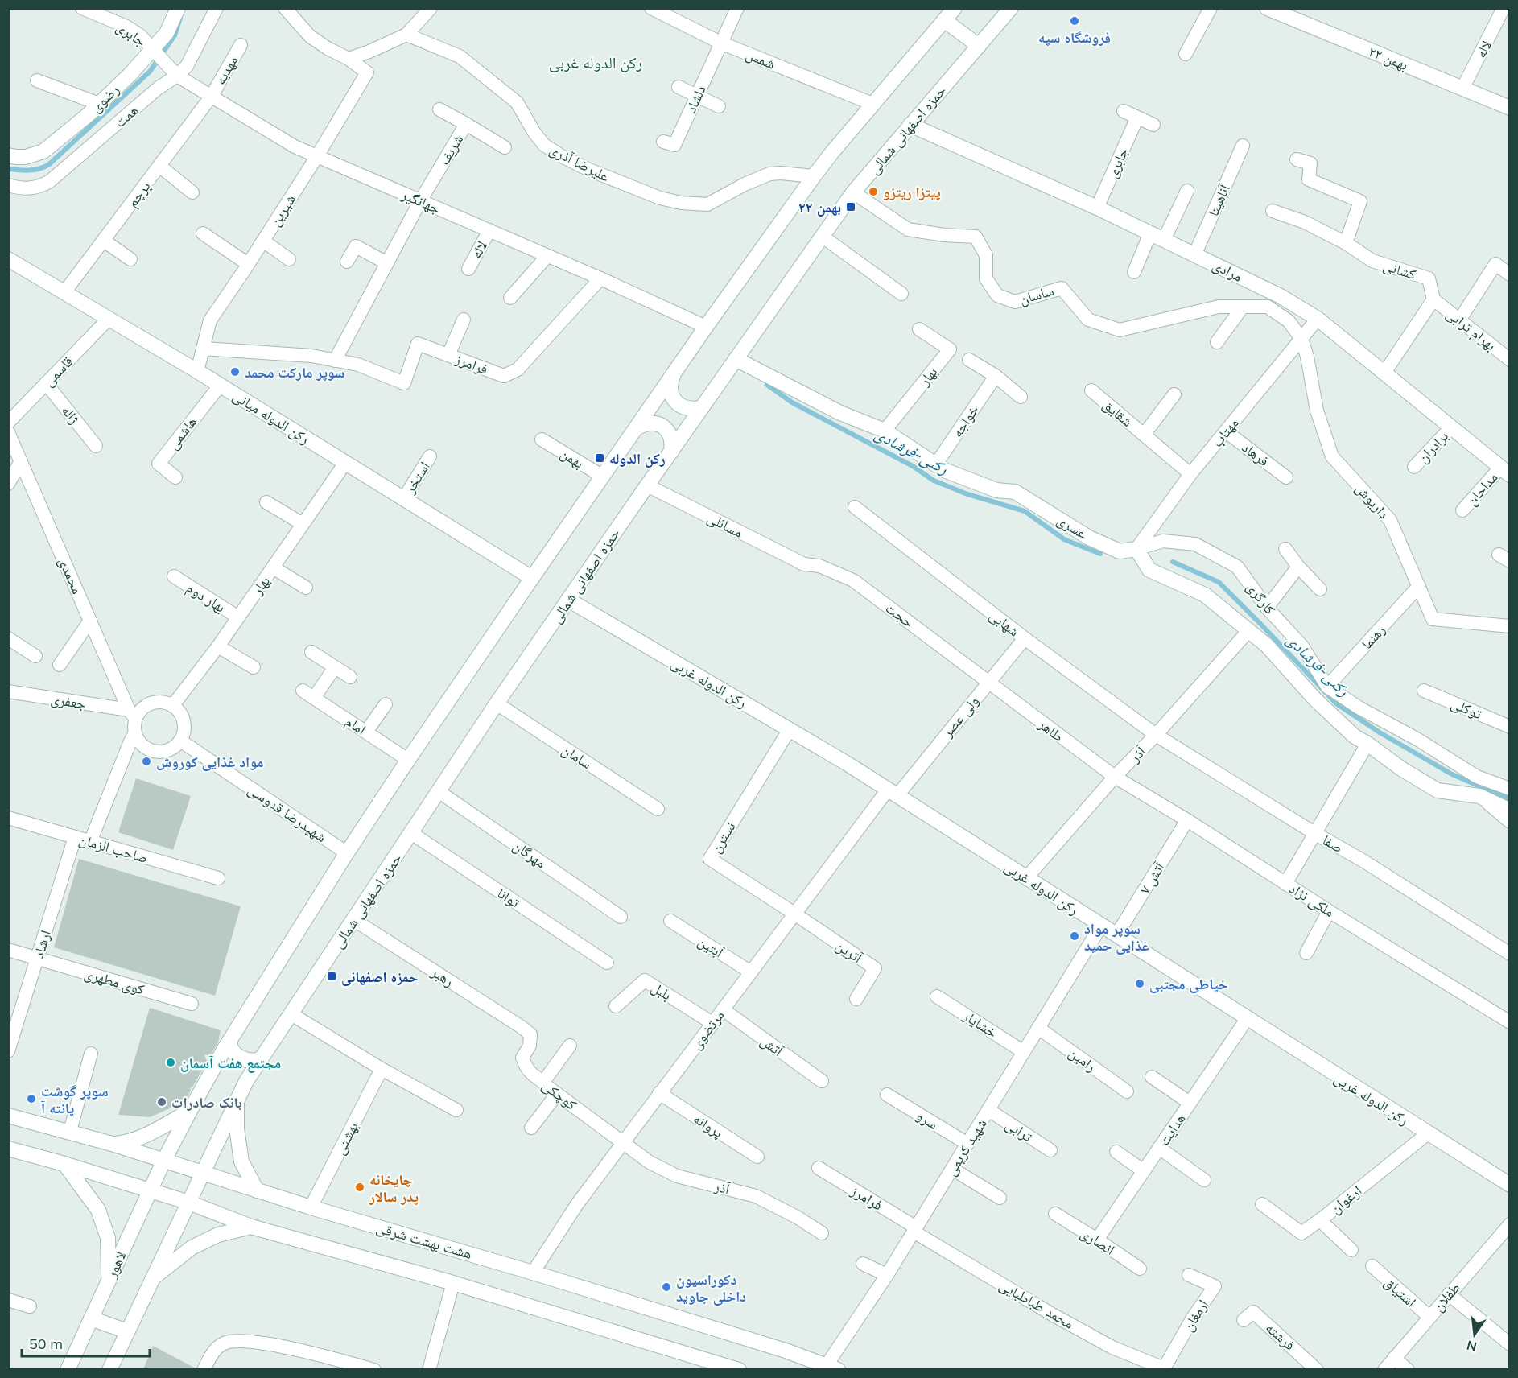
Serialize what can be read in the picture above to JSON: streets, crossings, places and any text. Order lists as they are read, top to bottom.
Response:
{
  "streets": {
    "main road": [
      "۲۲ بهمن",
      "رضوی",
      "حمزه اصفهانی شمالی",
      "مرادی",
      "رکن الدوله میانی",
      "عسری",
      "رکن الدوله غربی",
      "هشت بهشت شرقی",
      "لاهور"
    ],
    "street": [
      "جابری",
      "لاله",
      "شمس",
      "مهدیه",
      "دلشاد",
      "همت",
      "شریف",
      "علیرضا آذری",
      "پرچم",
      "آناهیتا",
      "جهانگیر",
      "شیرین",
      "کشانی",
      "ساسان",
      "بهرام ترابی",
      "فرامرز",
      "قاسمی",
      "بهار",
      "شقایق",
      "ژاله",
      "خواجه",
      "مهتاب",
      "هاشمی",
      "برادران",
      "فرهاد",
      "بهمن",
      "استخر",
      "مداحان",
      "داریوش",
      "مسائلی",
      "محمدی",
      "بهار دوم",
      "کارگری",
      "حجت",
      "شهابی",
      "رهنما",
      "جعفری",
      "توکلی",
      "ولی عصر",
      "امام",
      "طاهر",
      "آذر",
      "سامان",
      "شهیدرضا قدوسی",
      "نسترن",
      "صفا",
      "صاحب الزمان",
      "مهرگان",
      "آتش ۷",
      "توانا",
      "ملکی نژاد",
      "ارشاد",
      "آبتین",
      "آترین",
      "رهبر",
      "کوی مطهری",
      "بلبل",
      "خشایار",
      "مرتضوی",
      "آتش",
      "رامین",
      "کوچکی",
      "سرو",
      "پروانه",
      "هدایت",
      "ترابی",
      "بهشتی",
      "شهید کریمی",
      "ارغوان",
      "انصاری",
      "اشتیاق",
      "طفلان",
      "محمد طباطبایی",
      "ارمغان",
      "فرشته"
    ]
  },
  "crossings": [
    ["جابری", "رضوی"],
    ["جابری", "جهانگیر"],
    ["جابری", "مرادی"],
    ["لاله", "۲۲ بهمن"],
    ["لاله", "جهانگیر"],
    ["شمس", "دلشاد"],
    ["مهدیه", "پرچم"],
    ["مهدیه", "جهانگیر"],
    ["رضوی", "جهانگیر"],
    ["همت", "جهانگیر"],
    ["حمزه اصفهانی شمالی", "مرادی"],
    ["حمزه اصفهانی شمالی", "ساسان"],
    ["حمزه اصفهانی شمالی", "مسائلی"],
    ["حمزه اصفهانی شمالی", "عسری"],
    ["حمزه اصفهانی شمالی", "رکن الدوله غربی"],
    ["حمزه اصفهانی شمالی", "سامان"],
    ["حمزه اصفهانی شمالی", "مهرگان"],
    ["حمزه اصفهانی شمالی", "توانا"],
    ["حمزه اصفهانی شمالی", "رهبر"],
    ["حمزه اصفهانی شمالی", "هشت بهشت شرقی"],
    ["شریف", "جهانگیر"],
    ["پرچم", "جهانگیر"],
    ["پرچم", "رکن الدوله میانی"],
    ["آناهیتا", "مرادی"],
    ["جهانگیر", "شیرین"],
    ["جهانگیر", "فرامرز"],
    ["شیرین", "فرامرز"],
    ["شیرین", "رکن الدوله میانی"],
    ["کشانی", "بهرام ترابی"],
    ["مرادی", "مهتاب"],
    ["مرادی", "برادران"],
    ["مرادی", "مداحان"],
    ["ساسان", "مهتاب"],
    ["ساسان", "داریوش"],
    ["فرامرز", "شهید کریمی"],
    ["فرامرز", "محمد طباطبایی"],
    ["قاسمی", "ژاله"],
    ["قاسمی", "رکن الدوله میانی"],
    ["بهار", "رکن الدوله میانی"],
    ["بهار", "عسری"],
    ["بهار", "محمدی"],
    ["بهار", "بهار دوم"],
    ["بهار", "جعفری"],
    ["بهار", "شهیدرضا قدوسی"],
    ["شقایق", "مهتاب"],
    ["رکن الدوله میانی", "هاشمی"],
    ["رکن الدوله میانی", "استخر"],
    ["خواجه", "عسری"],
    ["مهتاب", "فرهاد"],
    ["مهتاب", "داریوش"],
    ["مهتاب", "عسری"],
    ["مهتاب", "کارگری"],
    ["داریوش", "رهنما"],
    ["مسائلی", "حجت"],
    ["عسری", "کارگری"],
    ["محمدی", "جعفری"],
    ["محمدی", "شهیدرضا قدوسی"],
    ["کارگری", "رهنما"],
    ["حجت", "ولی عصر"],
    ["حجت", "طاهر"],
    ["شهابی", "ولی عصر"],
    ["شهابی", "آذر"],
    ["شهابی", "صفا"],
    ["رکن الدوله غربی", "ولی عصر"],
    ["رکن الدوله غربی", "آذر"],
    ["رکن الدوله غربی", "نسترن"],
    ["رکن الدوله غربی", "آتش ۷"],
    ["رکن الدوله غربی", "مرتضوی"],
    ["رکن الدوله غربی", "هدایت"],
    ["رکن الدوله غربی", "شهید کریمی"],
    ["رکن الدوله غربی", "ارغوان"],
    ["جعفری", "شهیدرضا قدوسی"],
    ["ولی عصر", "طاهر"],
    ["ولی عصر", "مرتضوی"],
    ["طاهر", "آذر"],
    ["طاهر", "ملکی نژاد"],
    ["آذر", "صفا"],
    ["آذر", "ملکی نژاد"],
    ["آذر", "مرتضوی"],
    ["آذر", "کوچکی"],
    ["نسترن", "آترین"],
    ["نسترن", "مرتضوی"],
    ["صاحب الزمان", "ارشاد"],
    ["آتش ۷", "ملکی نژاد"],
    ["ارشاد", "کوی مطهری"],
    ["آبتین", "مرتضوی"],
    ["آترین", "مرتضوی"],
    ["رهبر", "کوچکی"],
    ["بلبل", "مرتضوی"],
    ["خشایار", "شهید کریمی"],
    ["مرتضوی", "آتش"],
    ["مرتضوی", "کوچکی"],
    ["مرتضوی", "پروانه"],
    ["مرتضوی", "هشت بهشت شرقی"],
    ["رامین", "شهید کریمی"],
    ["سرو", "شهید کریمی"],
    ["هدایت", "انصاری"],
    ["ترابی", "شهید کریمی"],
    ["بهشتی", "هشت بهشت شرقی"],
    ["شهید کریمی", "هشت بهشت شرقی"],
    ["شهید کریمی", "محمد طباطبایی"],
    ["هشت بهشت شرقی", "لاهور"],
    ["اشتیاق", "طفلان"],
    ["محمد طباطبایی", "ارمغان"]
  ],
  "districts": ["رکن الدوله غربی"],
  "water": ["رکنی-فرشادی"],
  "places": {
    "other": [
      "فروشگاه سپه",
      "پیتزا ریتزو",
      "سوپر مارکت محمد",
      "مواد غذایی کوروش",
      "سوپر مواد غذایی حمید",
      "خیاطی مجتبی",
      "مجتمع هفت آسمان",
      "سوپر گوشت پانته آ",
      "بانک صادرات",
      "چایخانه پدر سالار",
      "دکوراسیون داخلی جاوید"
    ],
    "transit": ["۲۲ بهمن", "رکن الدوله", "حمزه اصفهانی"]
  },
  "scale_bar": "50 m",
  "north": "bottom"
}
